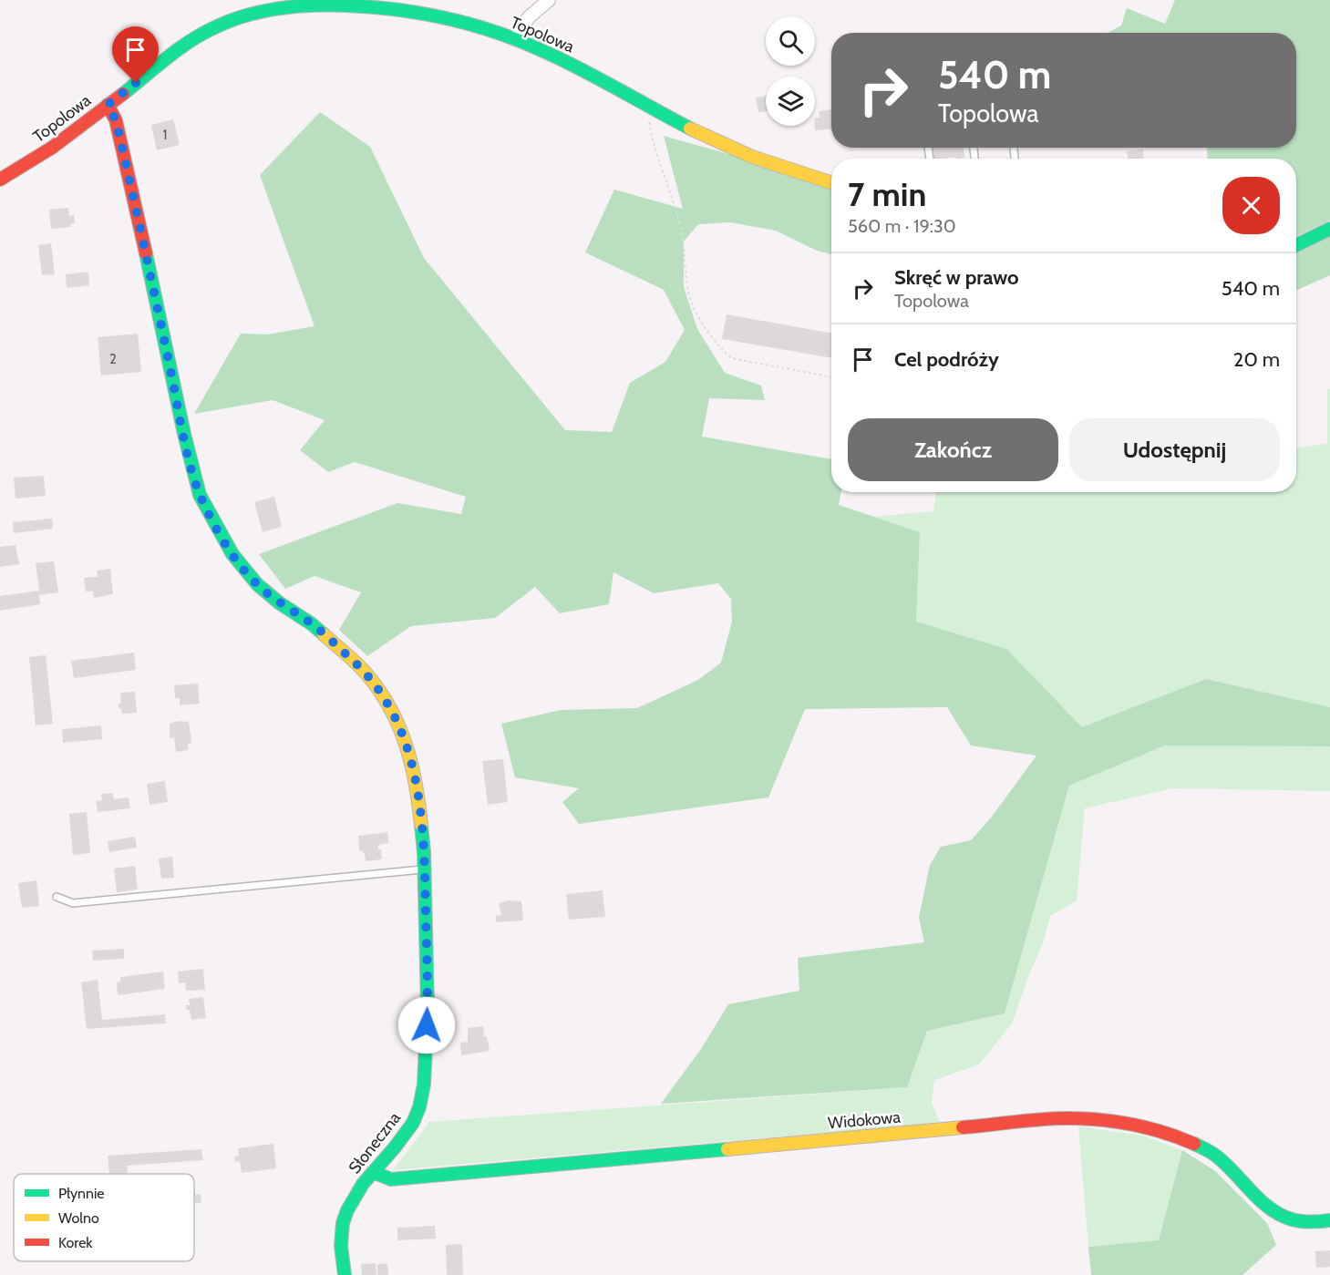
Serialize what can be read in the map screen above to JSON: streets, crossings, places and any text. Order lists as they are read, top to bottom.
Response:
{
  "streets": {
    "street": ["Topolowa", "Widokowa", "Słoneczna"]
  },
  "crossings": [
    ["Topolowa", "Słoneczna"],
    ["Widokowa", "Słoneczna"]
  ],
  "house_numbers": ["1", "2"],
  "legend": ["Płynnie", "Wolno", "Korek"],
  "page": {
    "turn": ["540 m", "Topolowa"],
    "heading": ["7 min", "560 m · 19:30"],
    "list": [
      {
        "name": "Skręć w prawo",
        "note": "Topolowa",
        "value": "540 m"
      },
      {
        "name": "Cel podróży",
        "value": "20 m"
      }
    ],
    "buttons": ["Zakończ", "Udostępnij"]
  }
}
